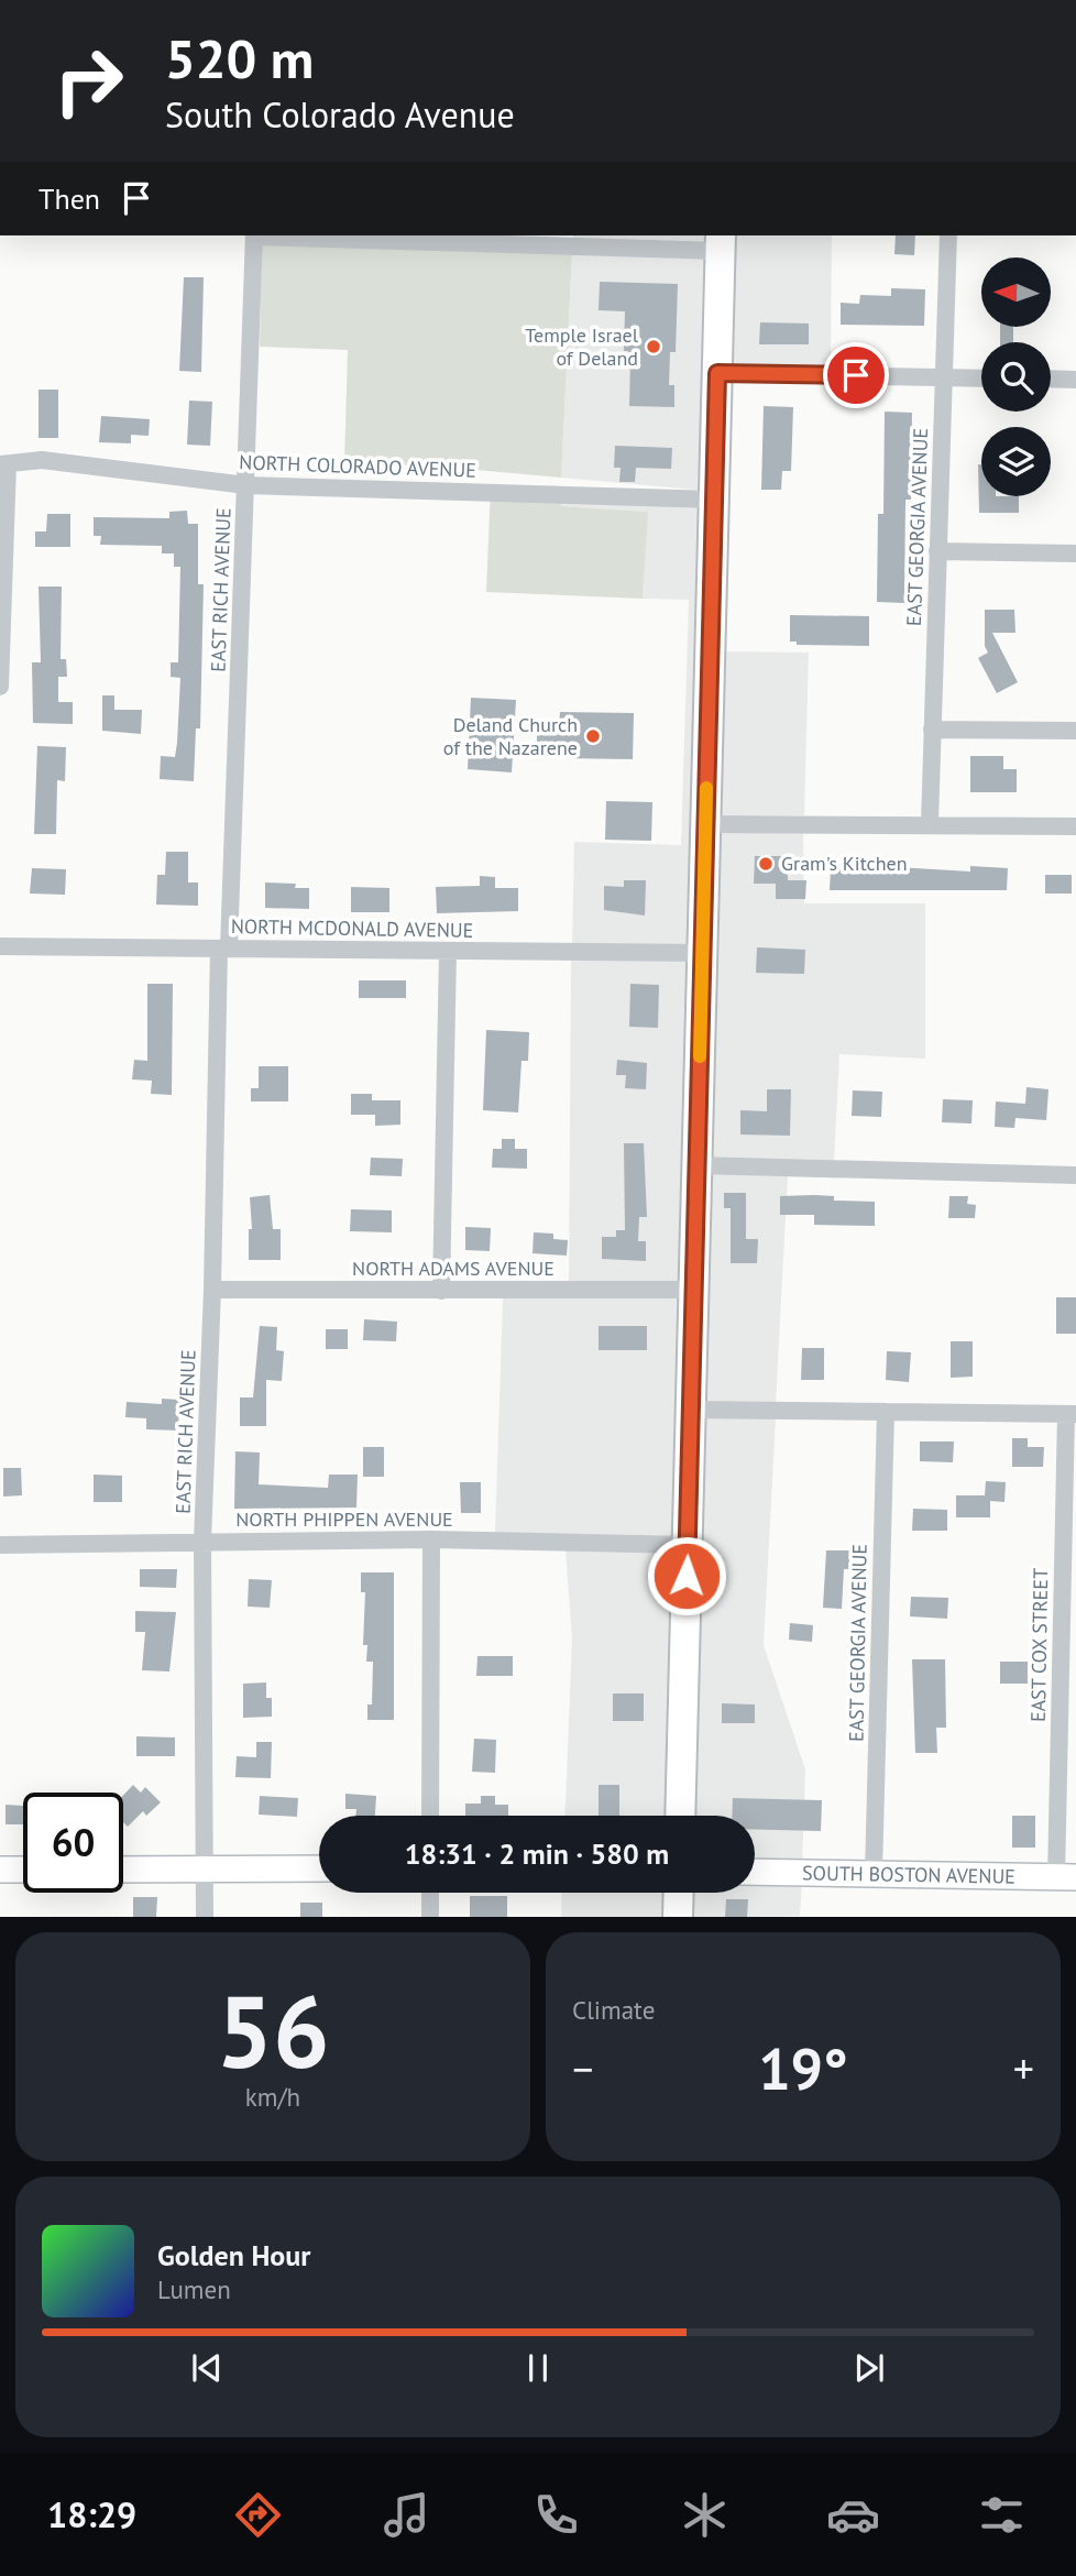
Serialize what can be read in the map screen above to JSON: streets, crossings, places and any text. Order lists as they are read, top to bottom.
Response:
{
  "streets": {
    "street": [
      "NORTH COLORADO AVENUE",
      "EAST GEORGIA AVENUE",
      "EAST RICH AVENUE",
      "NORTH MCDONALD AVENUE",
      "NORTH ADAMS AVENUE",
      "NORTH PHIPPEN AVENUE",
      "EAST COX STREET",
      "SOUTH BOSTON AVENUE"
    ]
  },
  "crossings": [
    ["NORTH COLORADO AVENUE", "EAST RICH AVENUE"],
    ["EAST GEORGIA AVENUE", "SOUTH BOSTON AVENUE"],
    ["EAST RICH AVENUE", "NORTH MCDONALD AVENUE"],
    ["EAST RICH AVENUE", "NORTH ADAMS AVENUE"],
    ["EAST RICH AVENUE", "NORTH PHIPPEN AVENUE"],
    ["EAST COX STREET", "SOUTH BOSTON AVENUE"]
  ],
  "places": ["Temple Israel of Deland", "Deland Church of the Nazarene", "Gram's Kitchen"],
  "north": "left",
  "page": {
    "turn": ["520 m", "South Colorado Avenue"],
    "then": "Then",
    "limit": "60",
    "trip": "18:31 · 2 min · 580 m",
    "tile": [
      ["56", "km/h"],
      "Climate"
    ],
    "heat": ["−", "19°", "+"],
    "song": ["Golden Hour", "Lumen"],
    "tabs": "18:29"
  }
}
